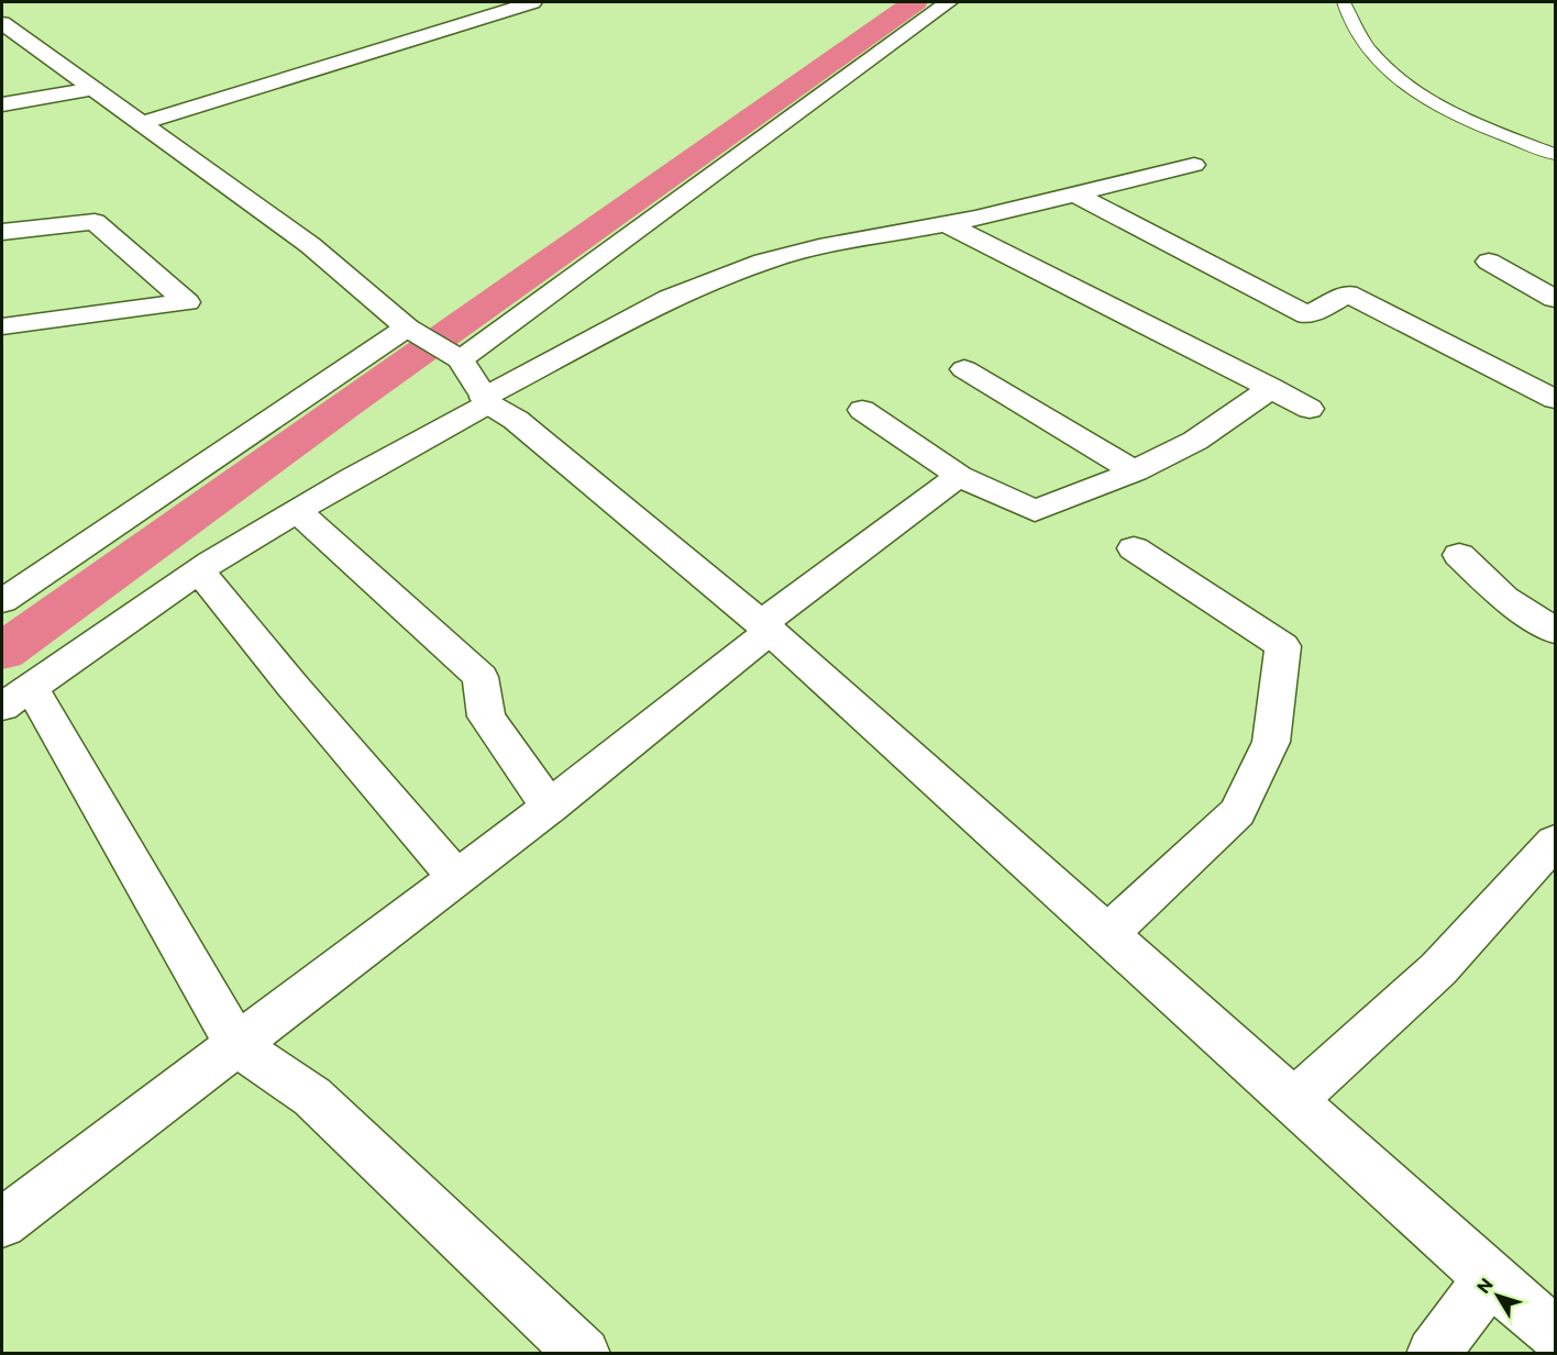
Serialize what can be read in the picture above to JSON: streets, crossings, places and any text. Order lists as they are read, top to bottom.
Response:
{
  "north": "top left"
}
